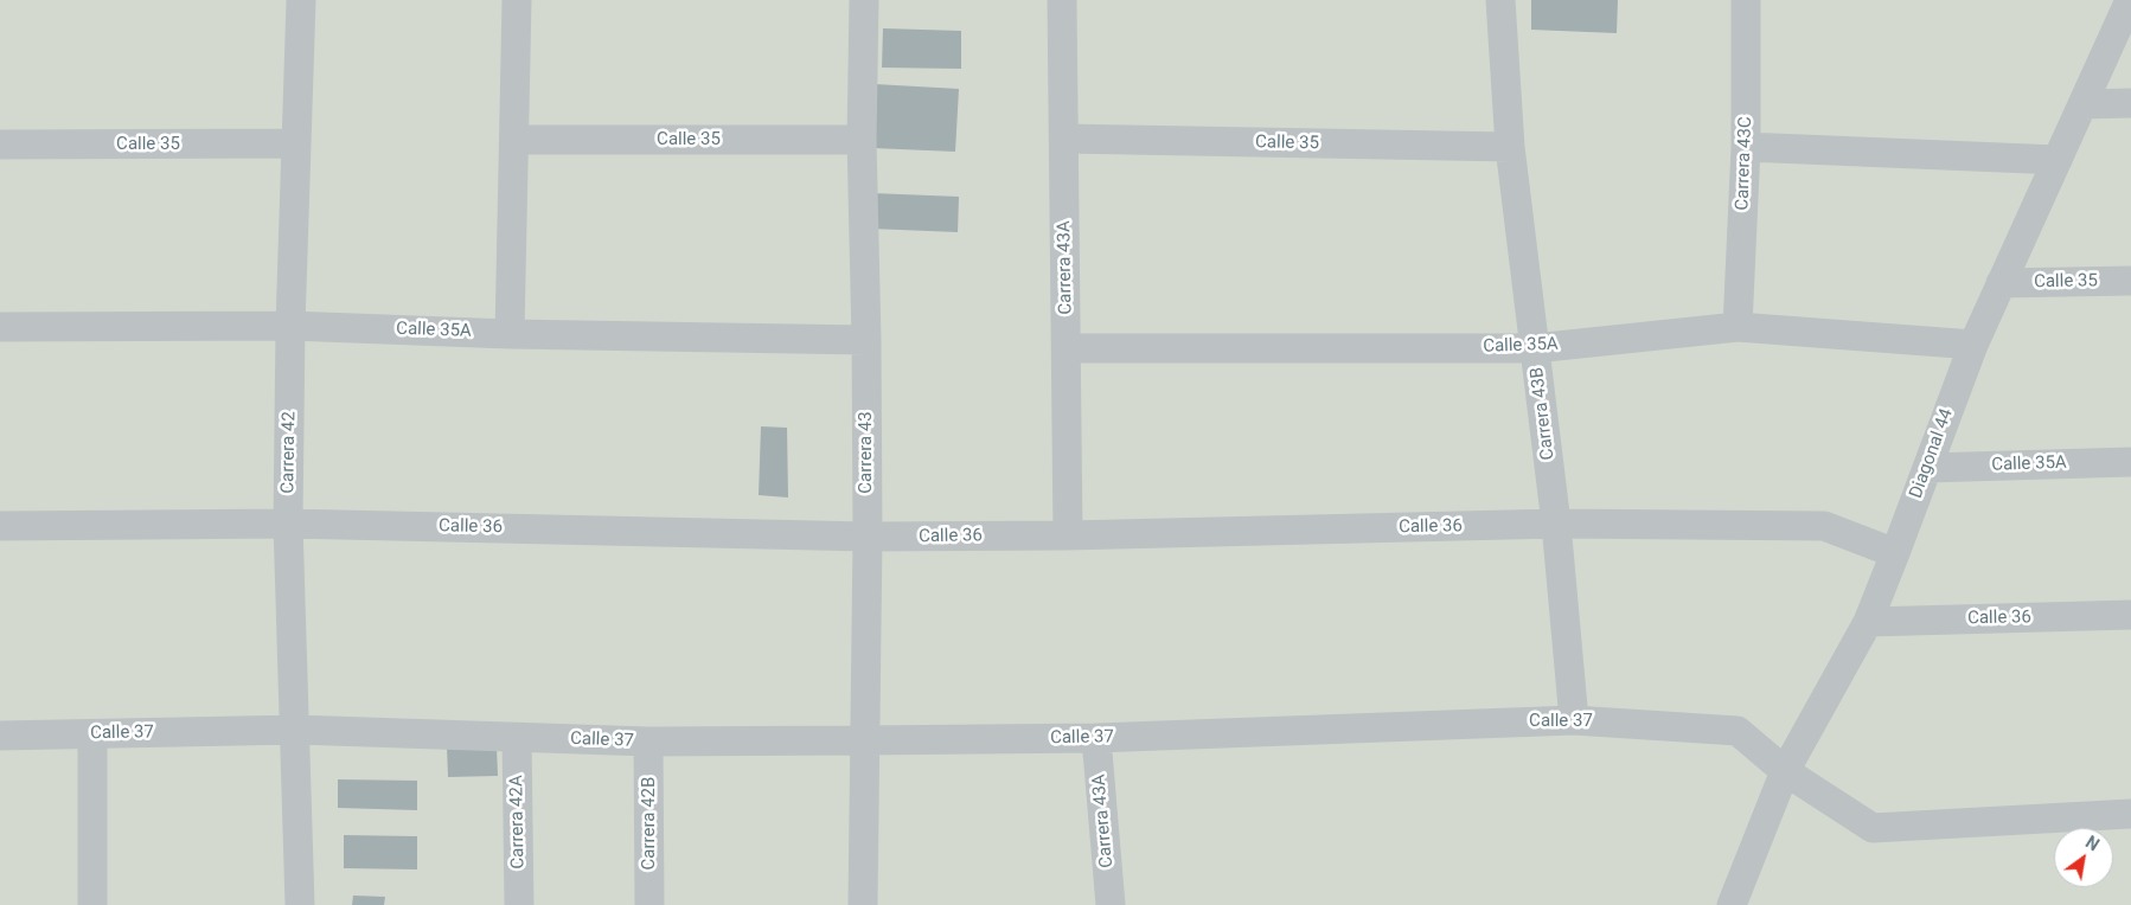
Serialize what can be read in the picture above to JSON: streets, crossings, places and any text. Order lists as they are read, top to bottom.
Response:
{
  "streets": {
    "street": [
      "Calle 35",
      "Carrera 43C",
      "Carrera 43A",
      "Calle 35A",
      "Carrera 43B",
      "Carrera 42",
      "Carrera 43",
      "Diagonal 44",
      "Calle 36",
      "Calle 37",
      "Carrera 42A",
      "Carrera 42B"
    ]
  },
  "crossings": [
    ["Calle 35", "Carrera 43A"],
    ["Calle 35", "Carrera 43B"],
    ["Calle 35", "Carrera 42"],
    ["Calle 35", "Carrera 43"],
    ["Calle 35", "Diagonal 44"],
    ["Carrera 43C", "Calle 35A"],
    ["Carrera 43A", "Calle 35A"],
    ["Carrera 43A", "Calle 36"],
    ["Carrera 43A", "Calle 37"],
    ["Calle 35A", "Carrera 43B"],
    ["Calle 35A", "Carrera 42"],
    ["Calle 35A", "Carrera 43"],
    ["Calle 35A", "Diagonal 44"],
    ["Carrera 43B", "Calle 36"],
    ["Carrera 43B", "Calle 37"],
    ["Carrera 42", "Calle 36"],
    ["Carrera 42", "Calle 37"],
    ["Carrera 43", "Calle 36"],
    ["Carrera 43", "Calle 37"],
    ["Diagonal 44", "Calle 36"],
    ["Diagonal 44", "Calle 37"],
    ["Calle 37", "Carrera 42A"],
    ["Calle 37", "Carrera 42B"]
  ],
  "north": "top right"
}
